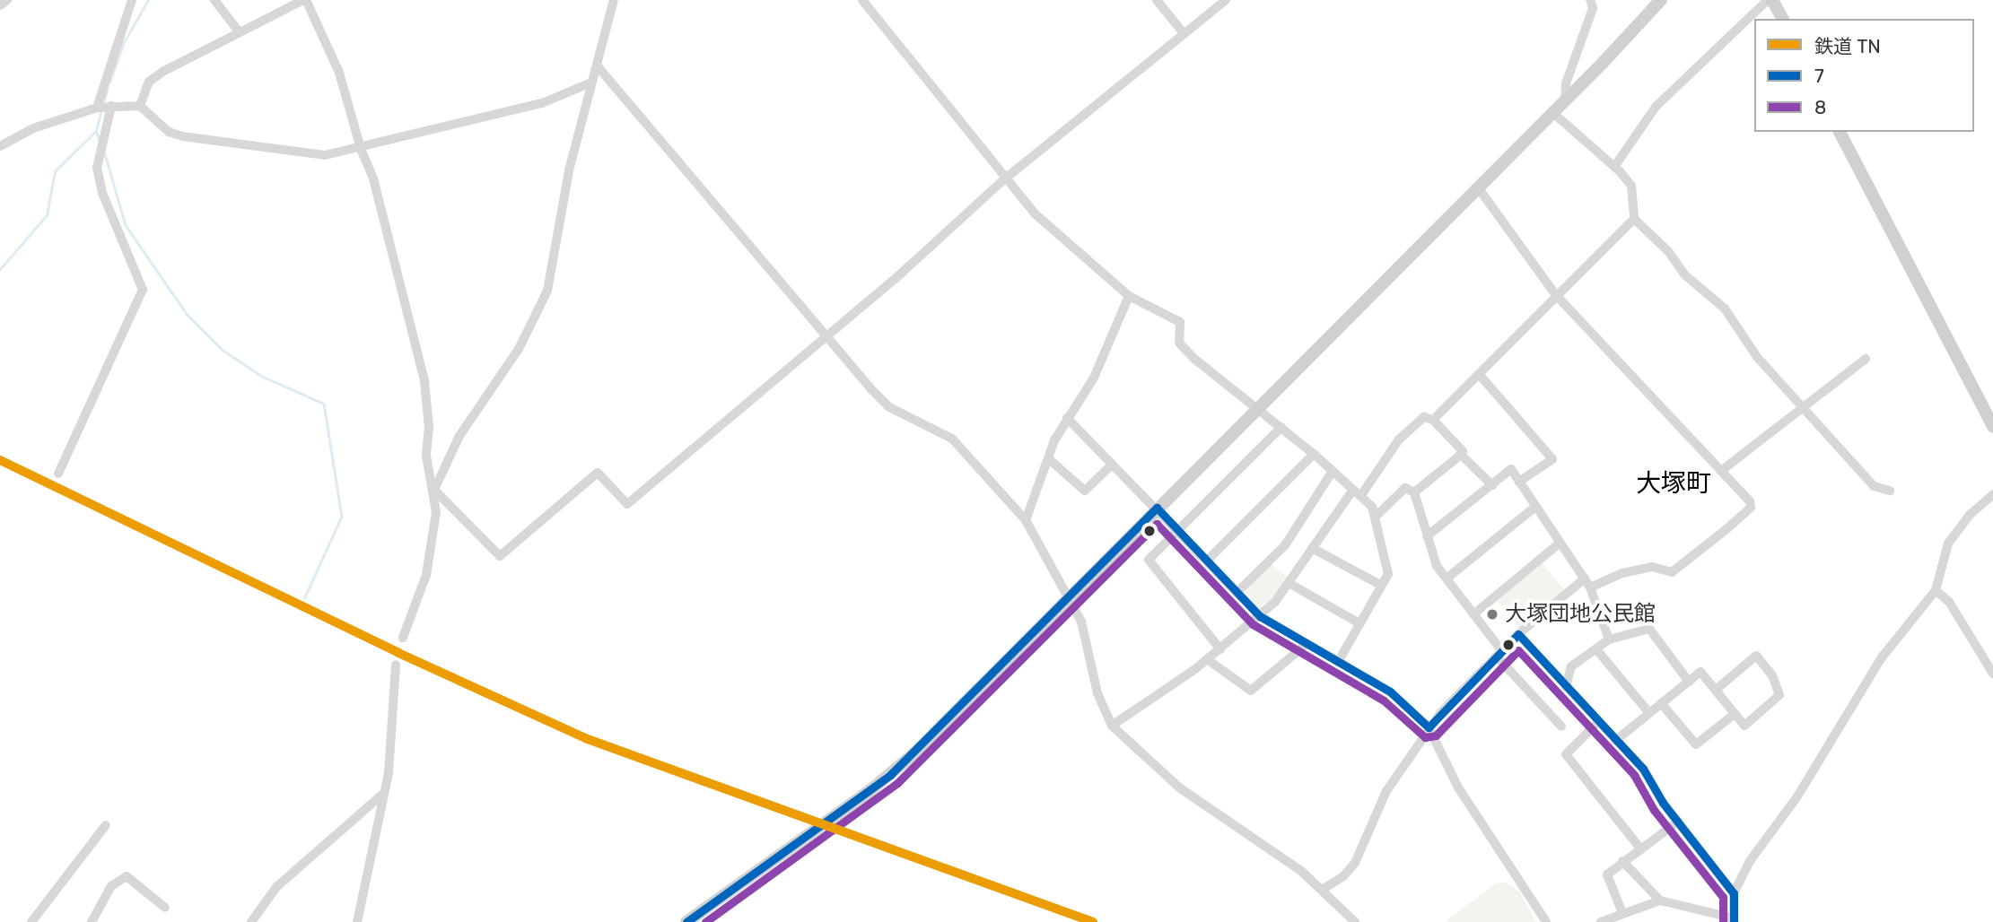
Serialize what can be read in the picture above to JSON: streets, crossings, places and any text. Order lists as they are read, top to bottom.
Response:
{
  "districts": ["大塚町"],
  "places": ["大塚団地公民館"],
  "lines": ["rail line TN", "transit line 7", "transit line 8"],
  "legend": ["鉄道 TN", "7", "8"]
}
